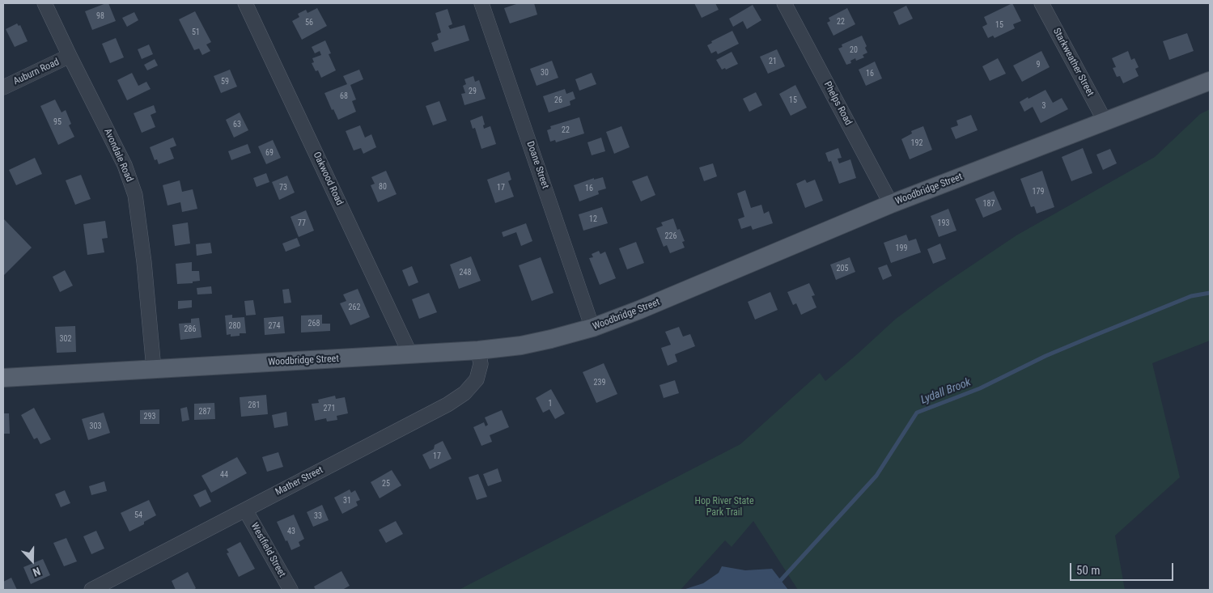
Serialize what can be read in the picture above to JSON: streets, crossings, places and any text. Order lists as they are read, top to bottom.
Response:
{
  "streets": {
    "main road": ["Woodbridge Street"],
    "street": [
      "Starkweather Street",
      "Auburn Road",
      "Phelps Road",
      "Avondale Road",
      "Doane Street",
      "Oakwood Road",
      "Mather Street",
      "Westfield Street"
    ]
  },
  "crossings": [
    ["Starkweather Street", "Woodbridge Street"],
    ["Auburn Road", "Avondale Road"],
    ["Phelps Road", "Woodbridge Street"],
    ["Avondale Road", "Woodbridge Street"],
    ["Doane Street", "Woodbridge Street"],
    ["Oakwood Road", "Woodbridge Street"],
    ["Woodbridge Street", "Mather Street"],
    ["Mather Street", "Westfield Street"]
  ],
  "water": ["Lydall Brook"],
  "parks": ["Hop River State Park Trail"],
  "house_numbers": [
    "98",
    "22",
    "56",
    "15",
    "51",
    "20",
    "21",
    "9",
    "30",
    "16",
    "59",
    "29",
    "68",
    "26",
    "15",
    "3",
    "95",
    "63",
    "22",
    "192",
    "69",
    "80",
    "73",
    "17",
    "16",
    "179",
    "187",
    "12",
    "77",
    "193",
    "226",
    "199",
    "205",
    "248",
    "262",
    "268",
    "280",
    "274",
    "286",
    "302",
    "239",
    "1",
    "281",
    "271",
    "287",
    "293",
    "303",
    "17",
    "44",
    "25",
    "31",
    "54",
    "33",
    "43"
  ],
  "scale_bar": "50 m",
  "north": "bottom"
}
